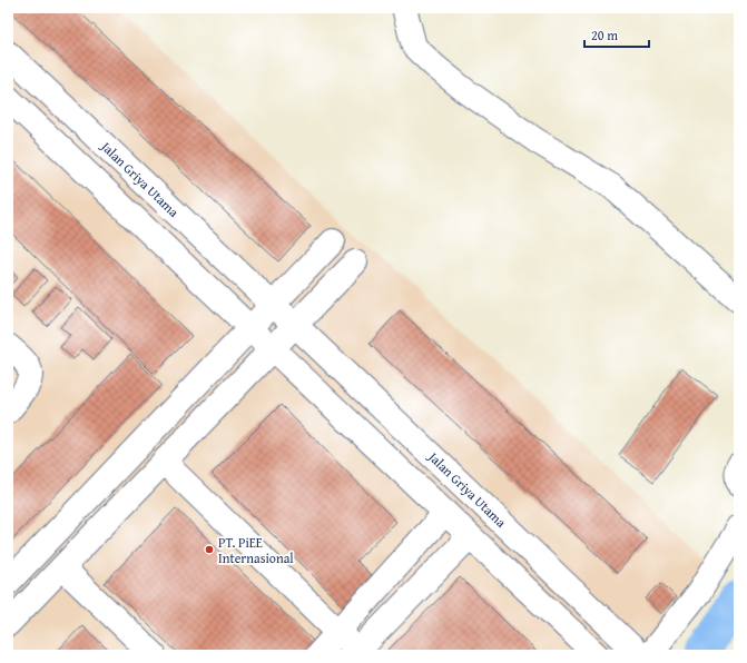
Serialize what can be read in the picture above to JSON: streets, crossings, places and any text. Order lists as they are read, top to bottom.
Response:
{
  "streets": {
    "street": ["Jalan Griya Utama"]
  },
  "places": ["PT. PiEE Internasional"],
  "scale_bar": "20 m"
}
